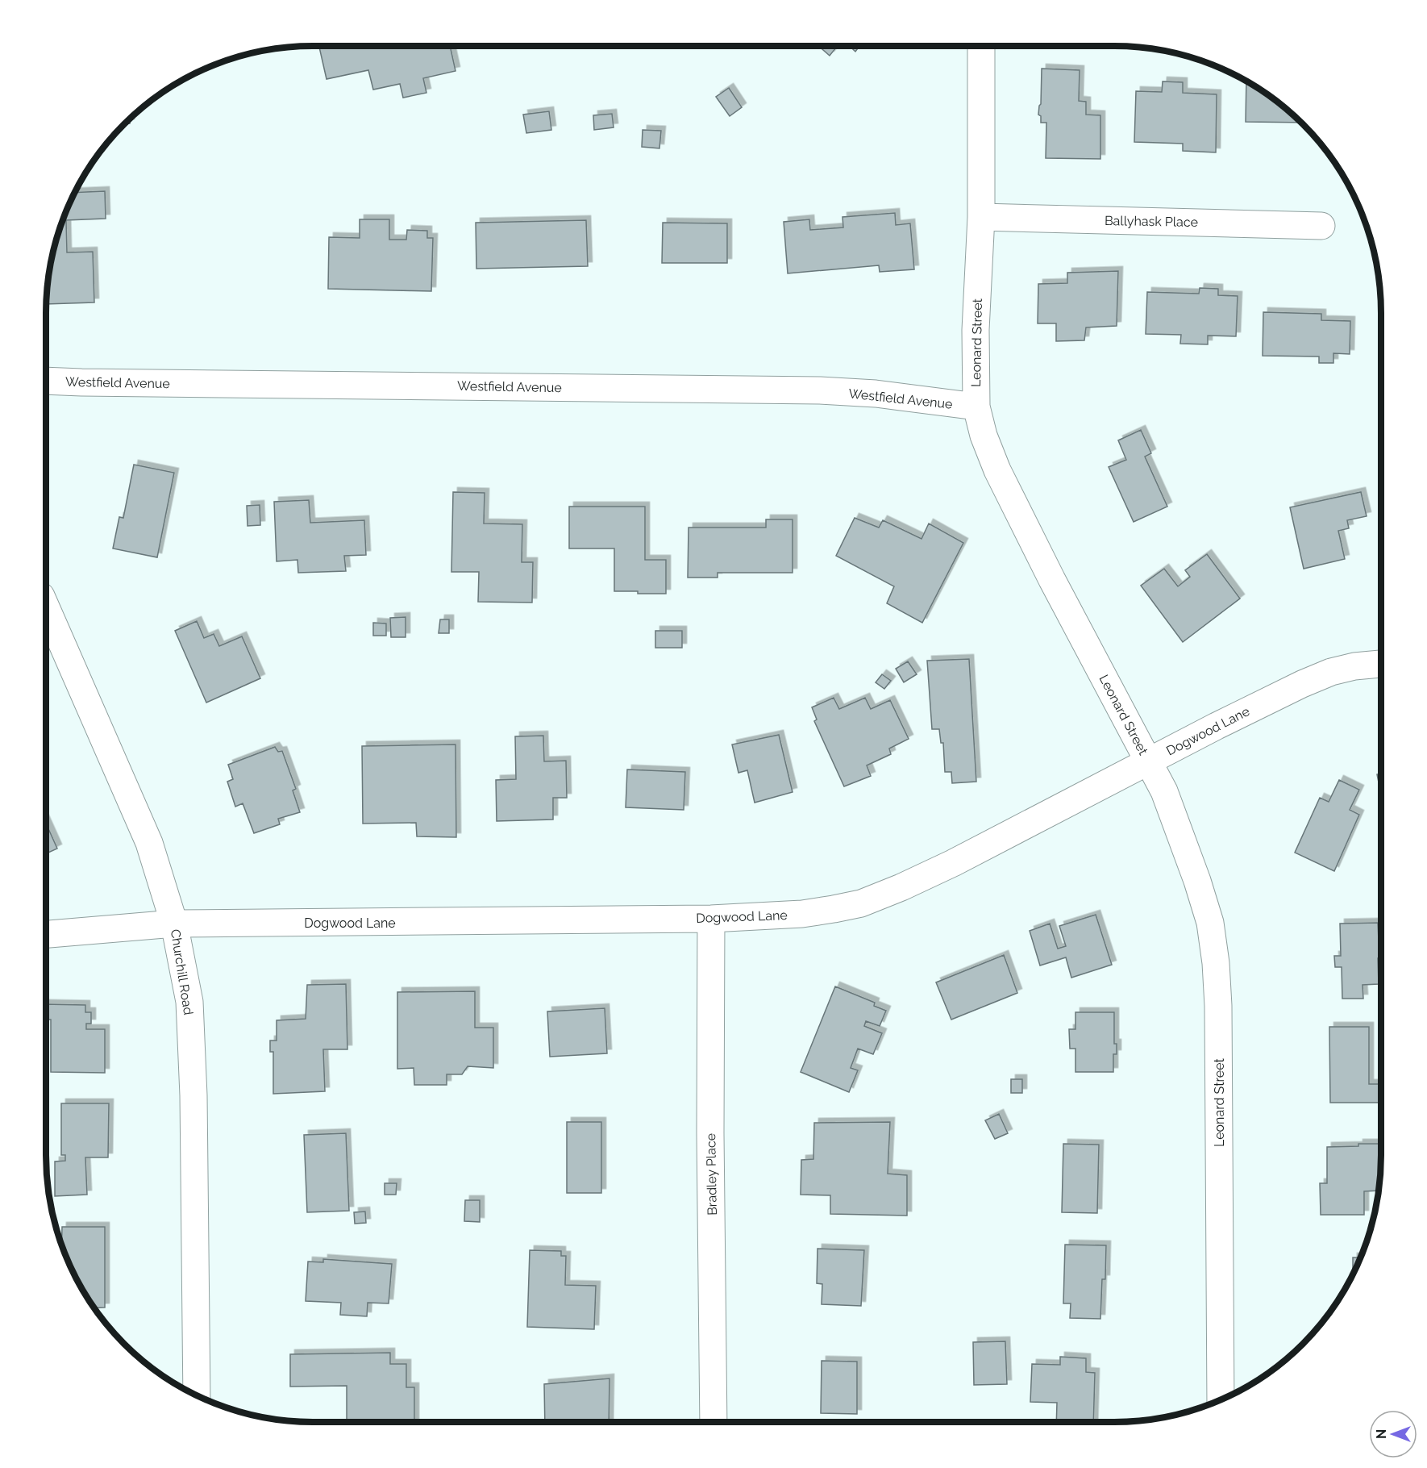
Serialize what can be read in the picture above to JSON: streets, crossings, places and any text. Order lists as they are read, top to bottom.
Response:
{
  "streets": {
    "street": [
      "Ballyhask Place",
      "Leonard Street",
      "Westfield Avenue",
      "Dogwood Lane",
      "Churchill Road",
      "Bradley Place"
    ]
  },
  "crossings": [
    ["Ballyhask Place", "Leonard Street"],
    ["Leonard Street", "Westfield Avenue"],
    ["Leonard Street", "Dogwood Lane"],
    ["Dogwood Lane", "Churchill Road"],
    ["Dogwood Lane", "Bradley Place"]
  ],
  "north": "left"
}
